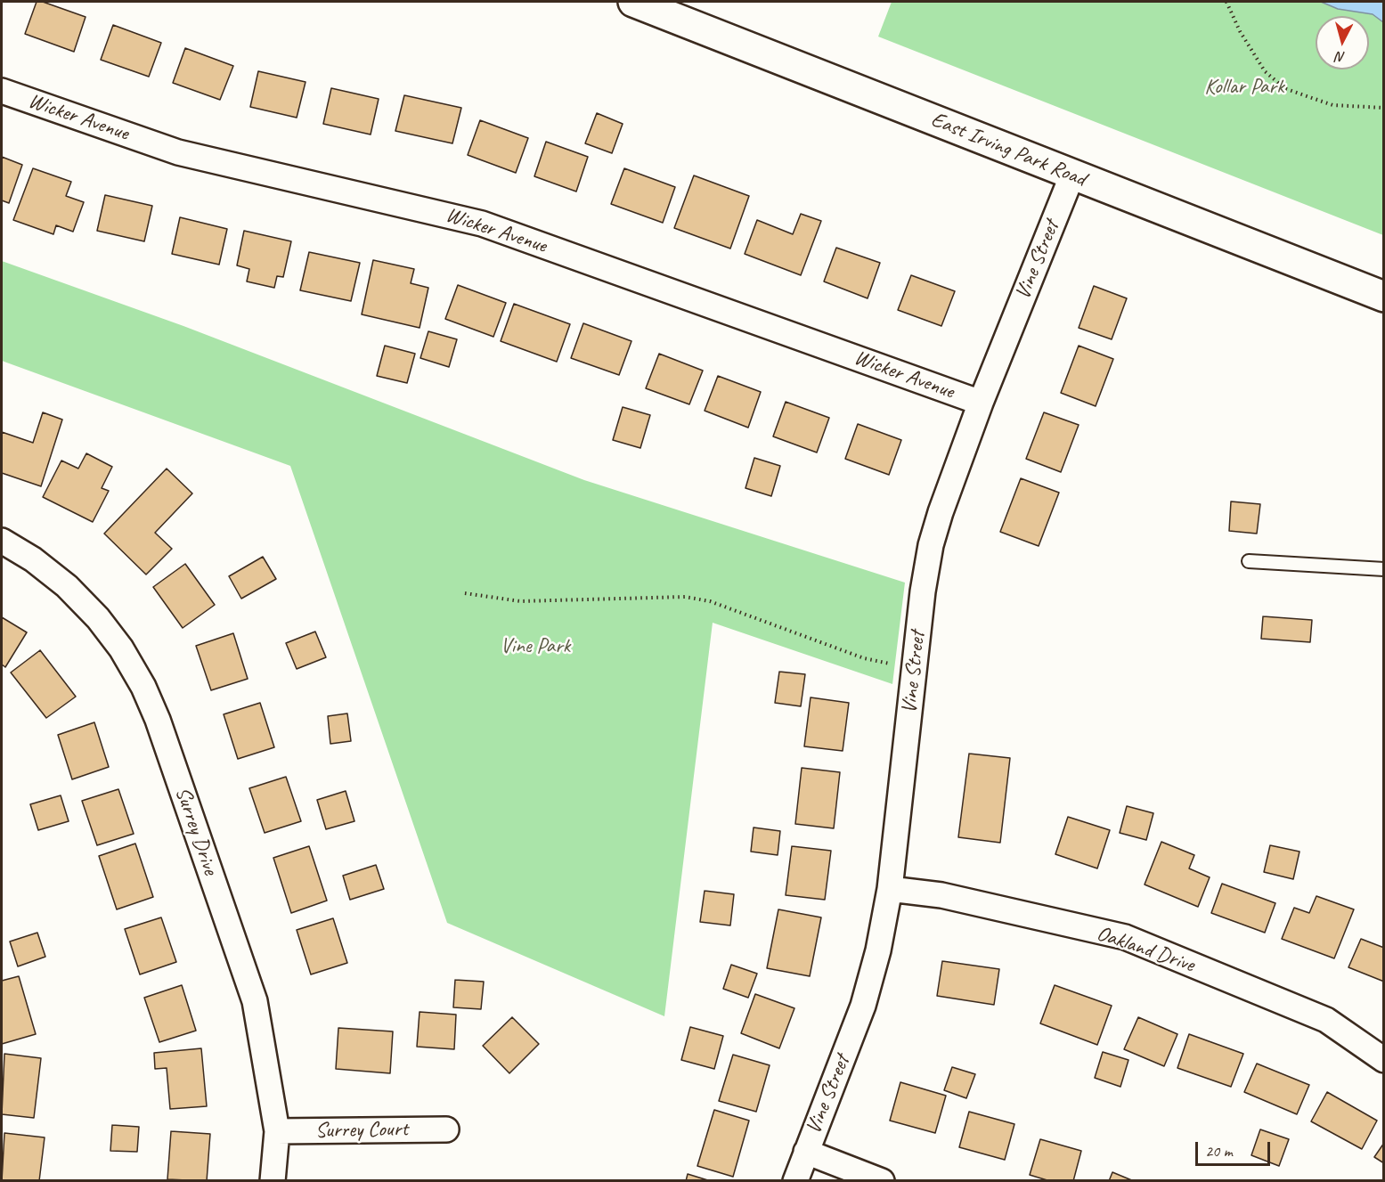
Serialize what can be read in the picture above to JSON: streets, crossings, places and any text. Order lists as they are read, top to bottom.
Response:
{
  "streets": {
    "main road": ["East Irving Park Road"],
    "street": [
      "Wicker Avenue",
      "Vine Street",
      "Surrey Drive",
      "Oakland Drive",
      "Surrey Court"
    ]
  },
  "crossings": [
    ["Wicker Avenue", "Vine Street"],
    ["East Irving Park Road", "Vine Street"],
    ["Vine Street", "Oakland Drive"],
    ["Surrey Drive", "Surrey Court"]
  ],
  "parks": ["Kollar Park", "Vine Park"],
  "scale_bar": "20 m",
  "north": "bottom"
}
